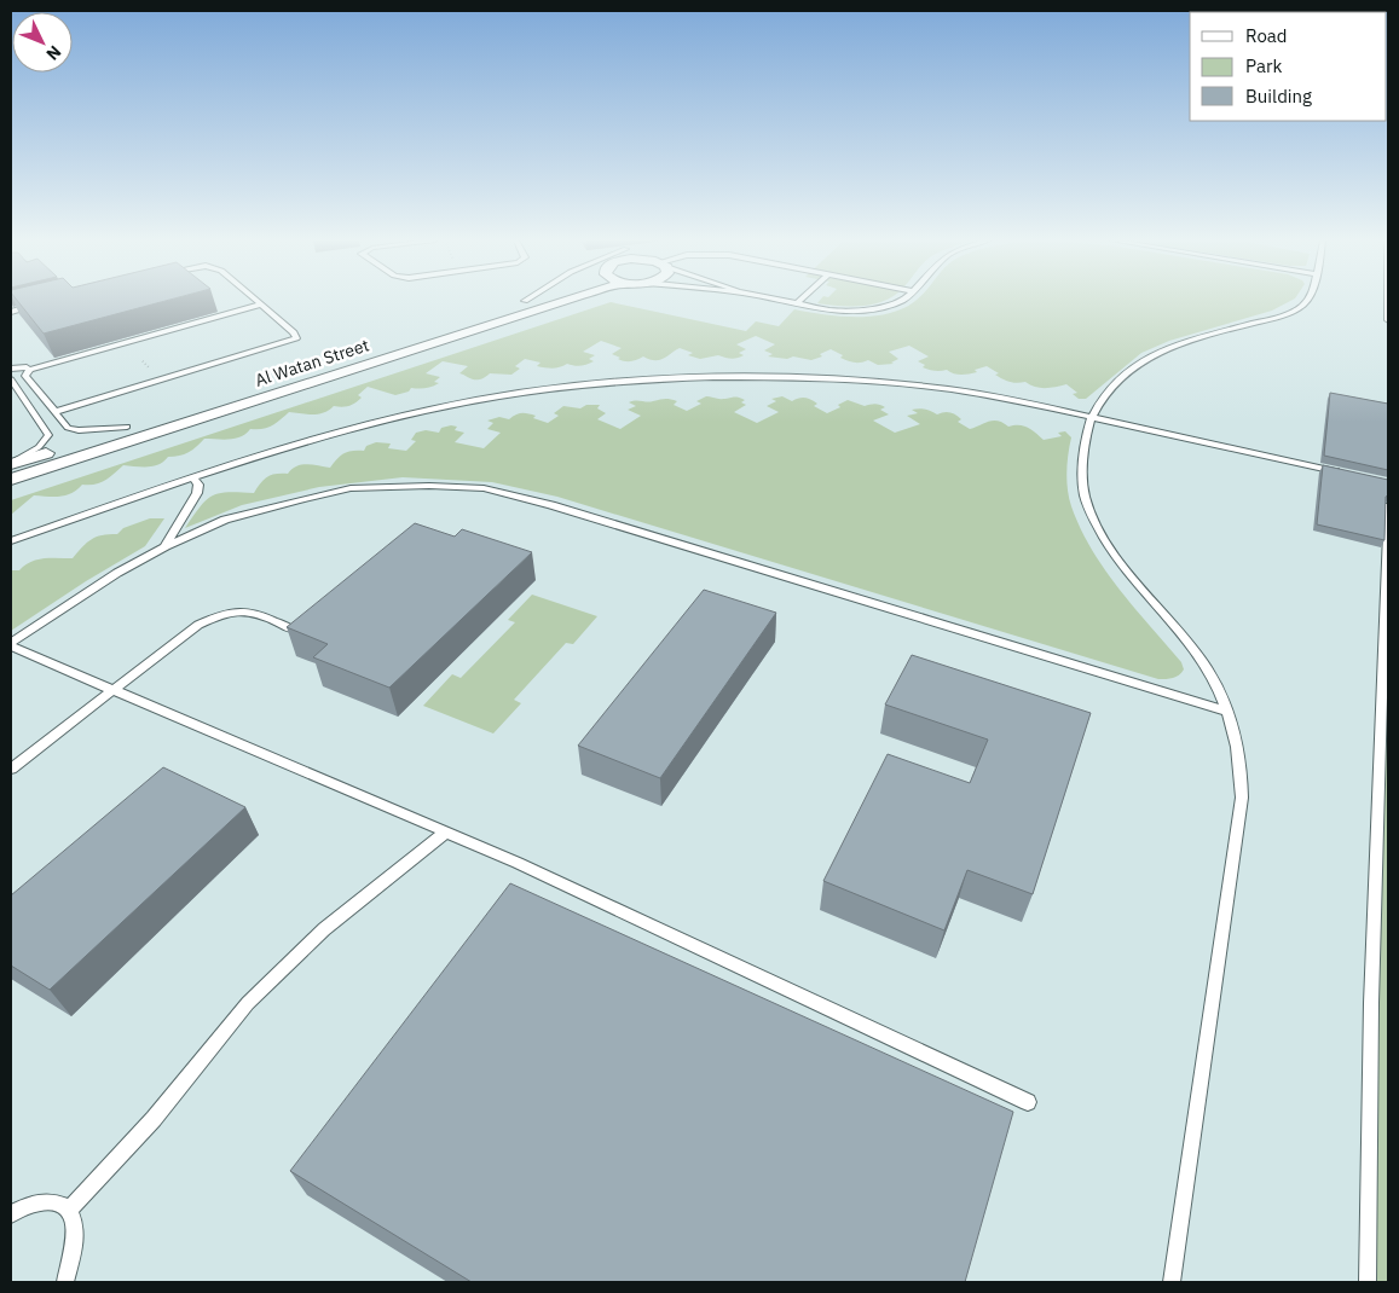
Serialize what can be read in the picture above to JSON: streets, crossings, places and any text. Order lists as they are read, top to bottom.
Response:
{
  "streets": {
    "street": ["Al Watan Street"]
  },
  "legend": ["Road", "Park", "Building"],
  "north": "bottom right"
}
